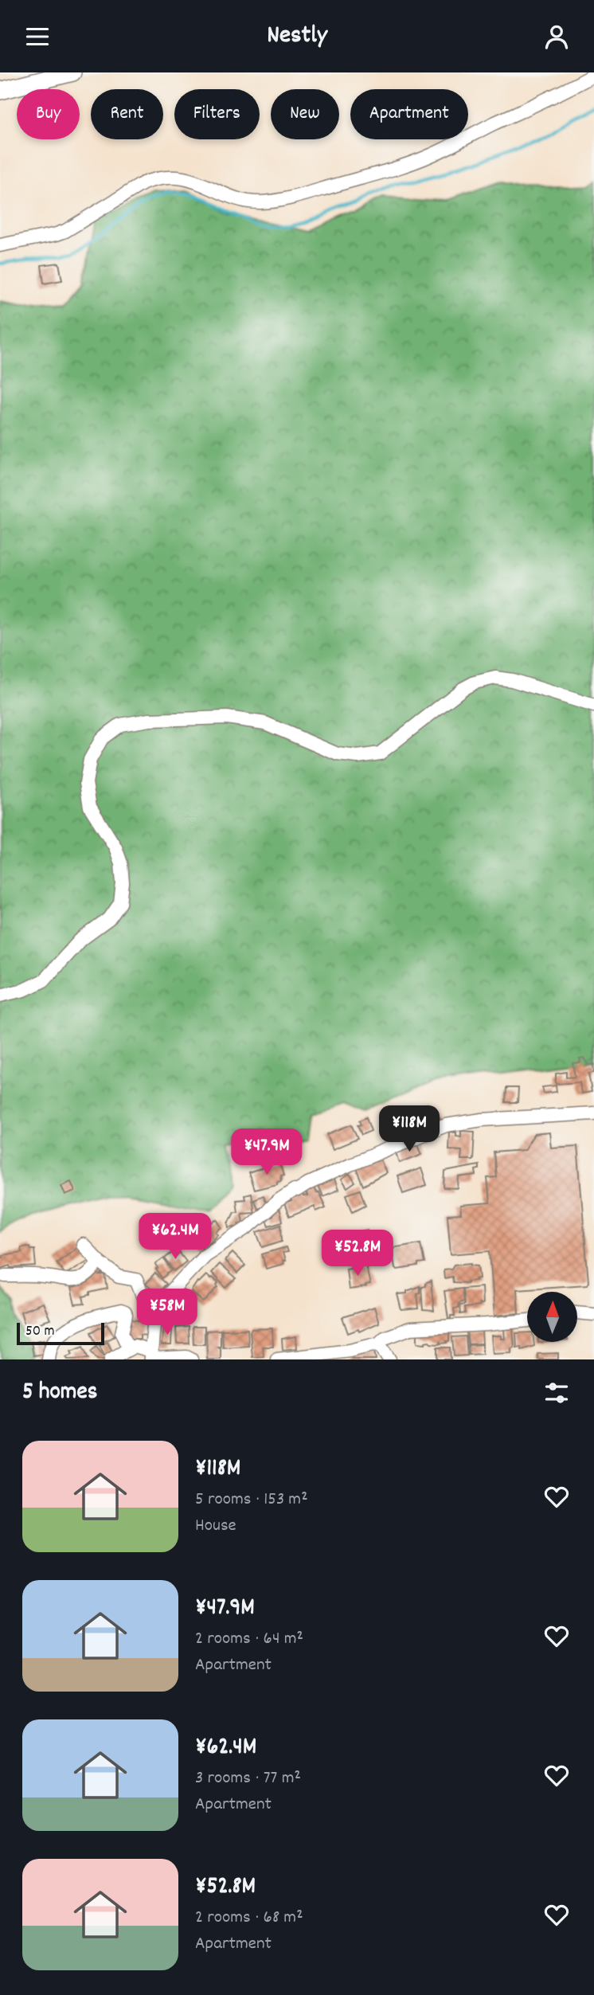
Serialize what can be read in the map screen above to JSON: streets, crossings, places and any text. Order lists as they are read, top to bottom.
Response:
{
  "scale_bar": "50 m",
  "north": "top",
  "page": {
    "header": "Nestly",
    "chip": [
      "Buy",
      "Rent",
      "Filters",
      "New",
      "Apartment"
    ],
    "price": [
      "¥118M",
      "¥47.9M",
      "¥62.4M",
      "¥52.8M",
      "¥58M"
    ],
    "scale": "50 m",
    "heading": "5 homes",
    "list": [
      {
        "name": "¥118M",
        "note": "5 rooms · 153 m² · House"
      },
      {
        "name": "¥47.9M",
        "note": "2 rooms · 64 m² · Apartment"
      },
      {
        "name": "¥62.4M",
        "note": "3 rooms · 77 m² · Apartment"
      },
      {
        "name": "¥52.8M",
        "note": "2 rooms · 68 m² · Apartment"
      }
    ]
  }
}
